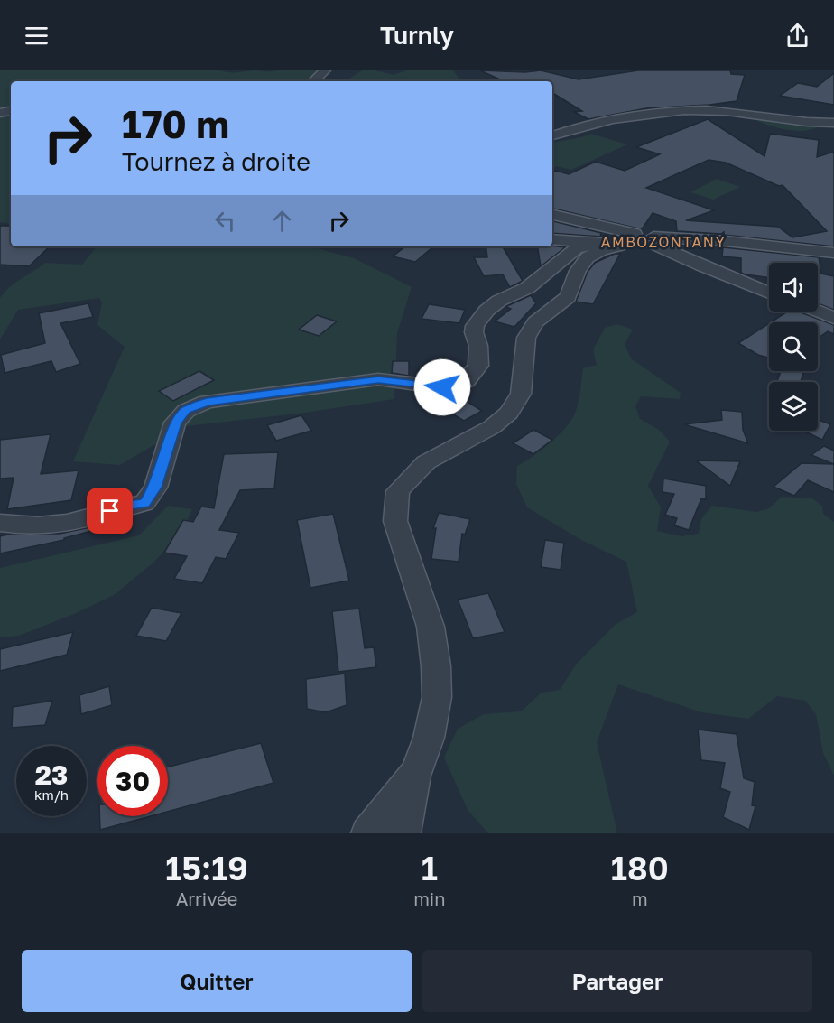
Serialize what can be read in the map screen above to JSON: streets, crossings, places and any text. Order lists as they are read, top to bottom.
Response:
{
  "districts": ["AMBOZONTANY"],
  "page": {
    "header": "Turnly",
    "turn": ["170 m", "Tournez à droite"],
    "speed": "23 km/h",
    "limit": "30",
    "eta": [
      "15:19",
      "Arrivée",
      "1",
      "min",
      "180",
      "m"
    ],
    "buttons": ["Quitter", "Partager"]
  }
}
